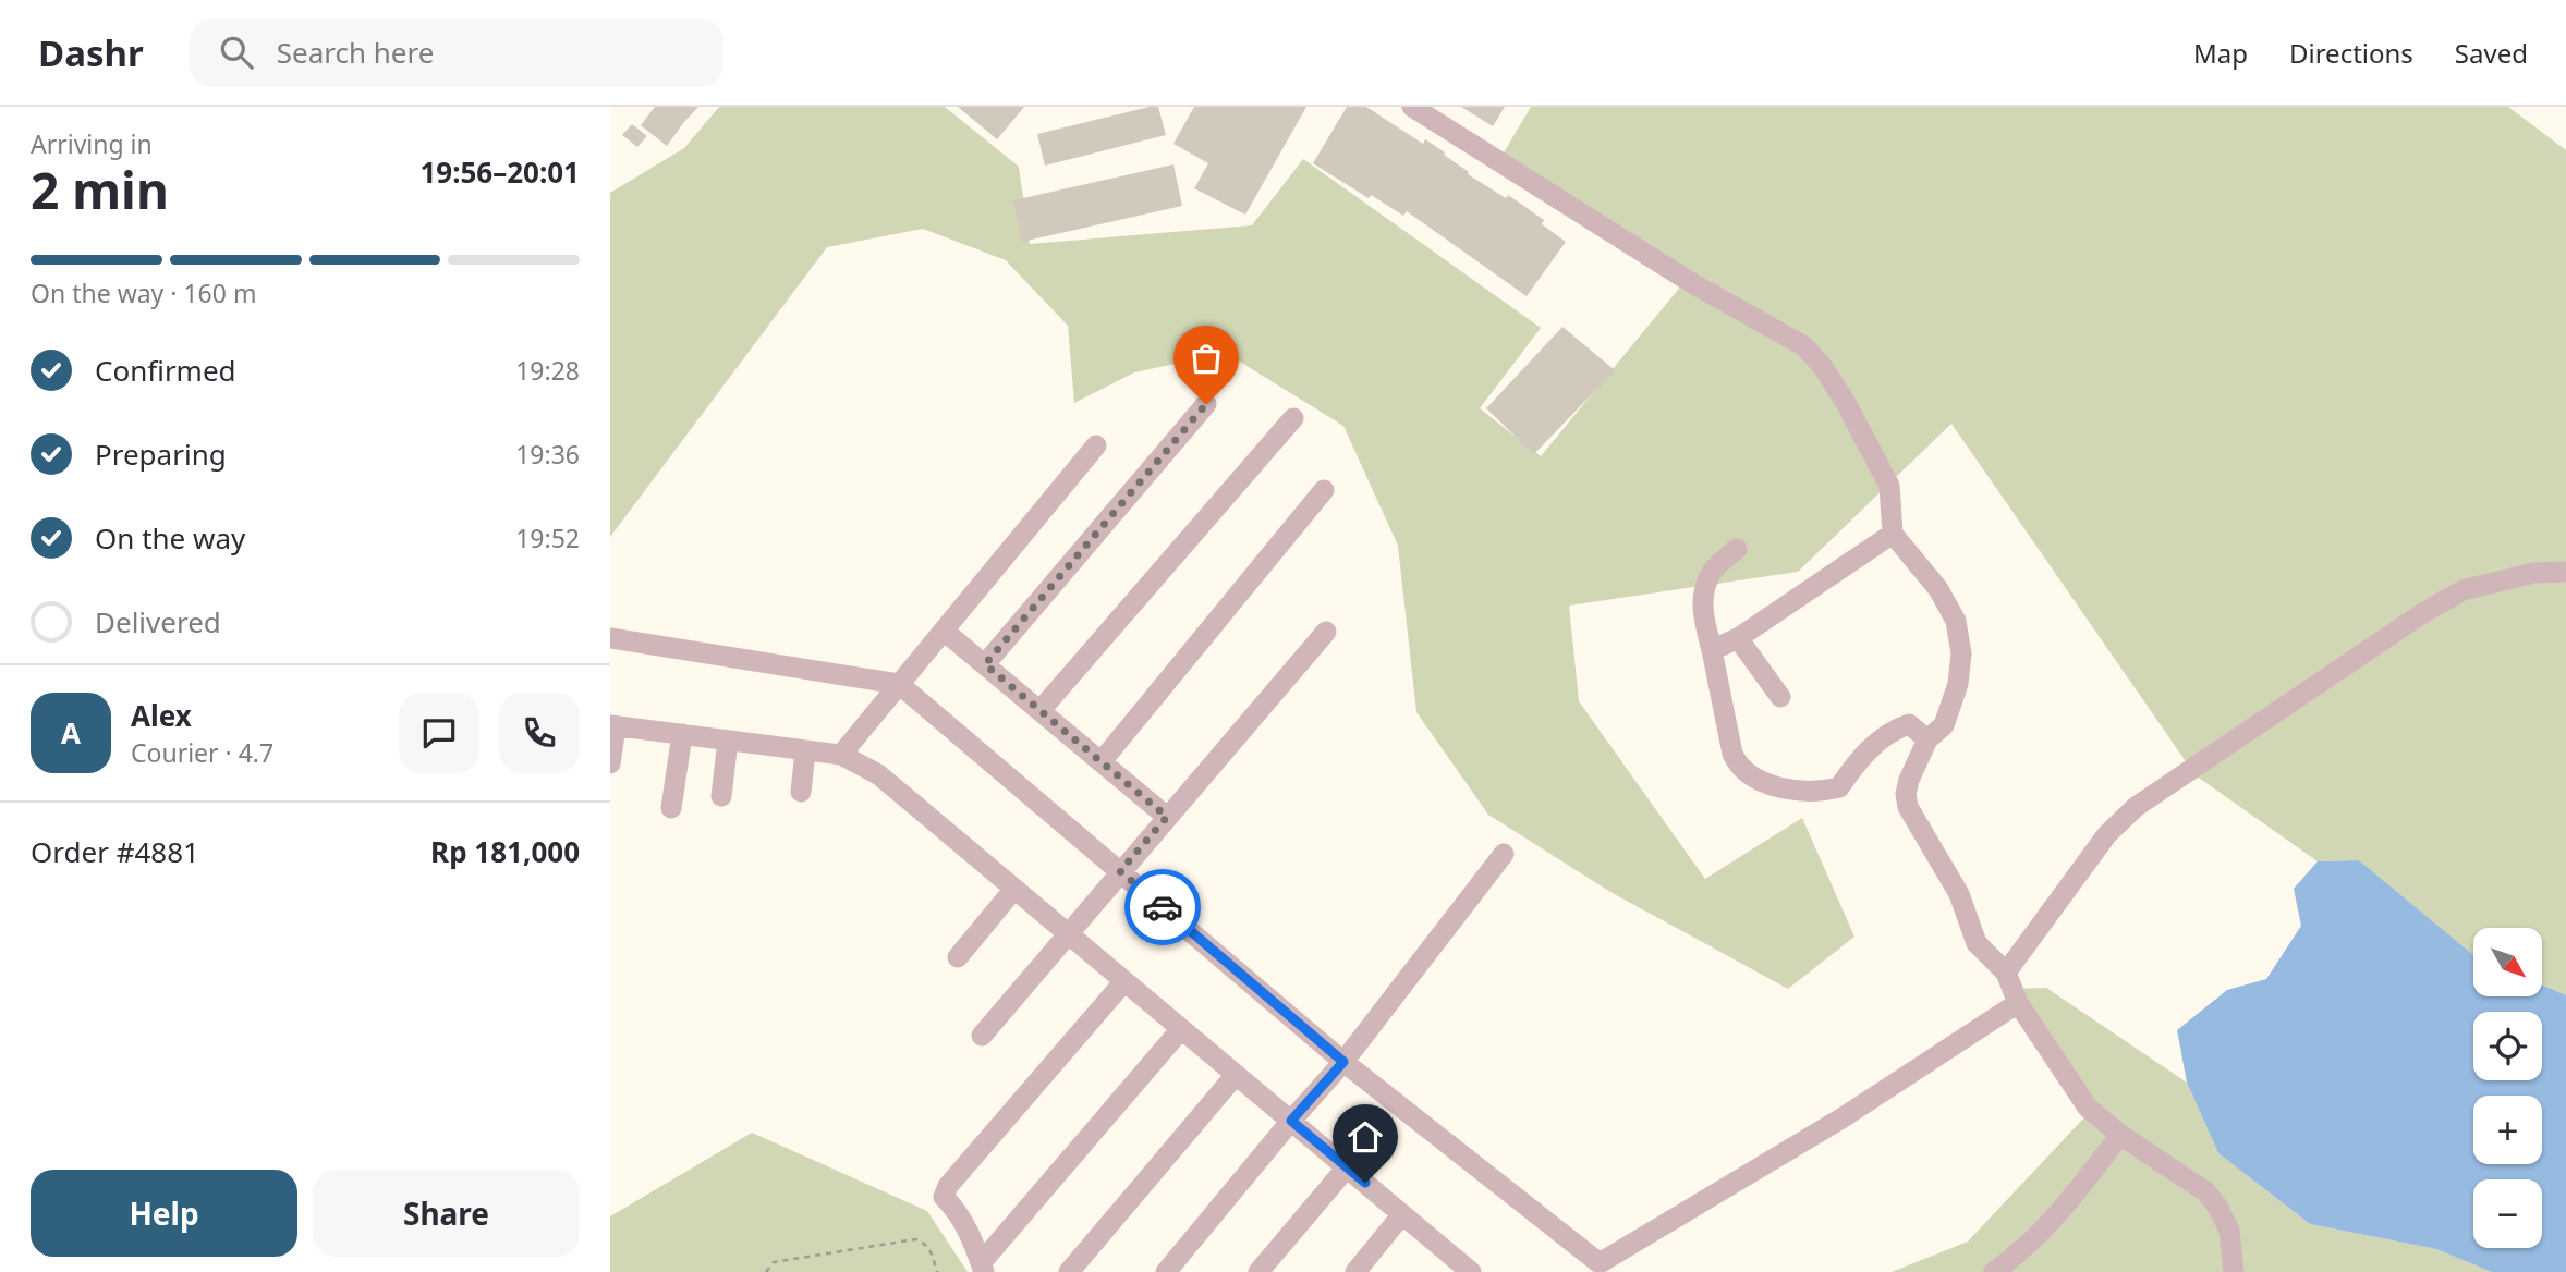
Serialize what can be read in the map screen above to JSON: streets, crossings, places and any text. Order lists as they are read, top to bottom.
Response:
{
  "north": "bottom right",
  "page": {
    "header": "Dashr",
    "search": "Search here",
    "nav": ["Map", "Directions", "Saved"],
    "heading": ["2 min", "Arriving in", "19:56–20:01"],
    "panel": [
      "Alex",
      "Courier · 4.7",
      "Order #4881",
      "Rp 181,000"
    ],
    "bar": "On the way · 160 m",
    "list": [
      ["Confirmed", "19:28"],
      ["Preparing", "19:36"],
      ["On the way", "19:52"],
      "Delivered"
    ],
    "round": "A",
    "map_buttons": ["+", "−"],
    "buttons": ["Help", "Share"]
  }
}
